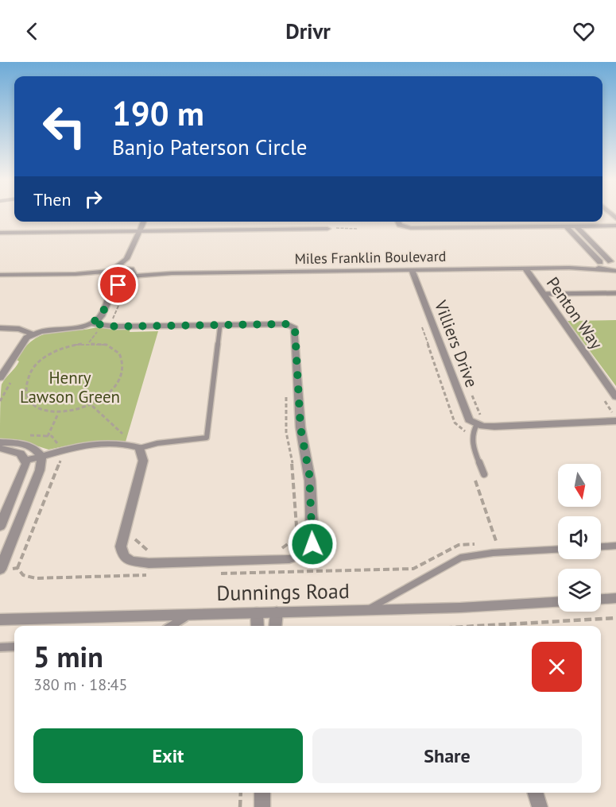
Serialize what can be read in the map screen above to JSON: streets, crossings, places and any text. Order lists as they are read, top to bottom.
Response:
{
  "streets": {
    "street": [
      "Miles Franklin Boulevard",
      "Penton Way",
      "Villiers Drive",
      "Dunnings Road"
    ]
  },
  "crossings": [
    ["Miles Franklin Boulevard", "Penton Way"],
    ["Miles Franklin Boulevard", "Villiers Drive"]
  ],
  "parks": ["Henry Lawson Green"],
  "north": "bottom",
  "page": {
    "header": "Drivr",
    "turn": ["190 m", "Banjo Paterson Circle"],
    "then": "Then",
    "heading": ["5 min", "380 m · 18:45"],
    "buttons": ["Exit", "Share"]
  }
}
